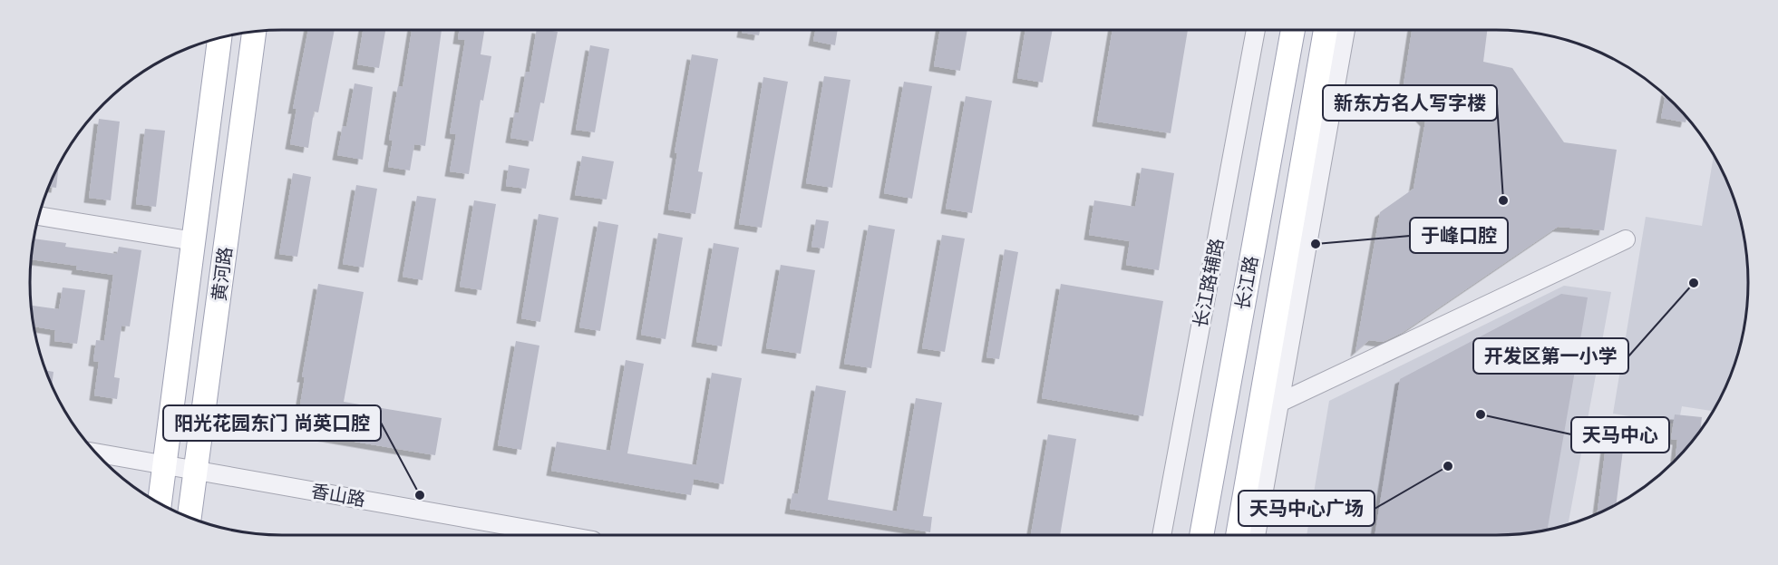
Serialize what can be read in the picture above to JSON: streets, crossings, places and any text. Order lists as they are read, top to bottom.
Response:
{
  "streets": {
    "main road": ["黄河路", "长江路"],
    "street": ["长江路辅路", "香山路"]
  },
  "crossings": [
    ["黄河路", "香山路"]
  ],
  "places": [
    "新东方名人写字楼",
    "于峰口腔",
    "开发区第一小学",
    "天马中心",
    "天马中心广场",
    "阳光花园东门 尚英口腔"
  ]
}
